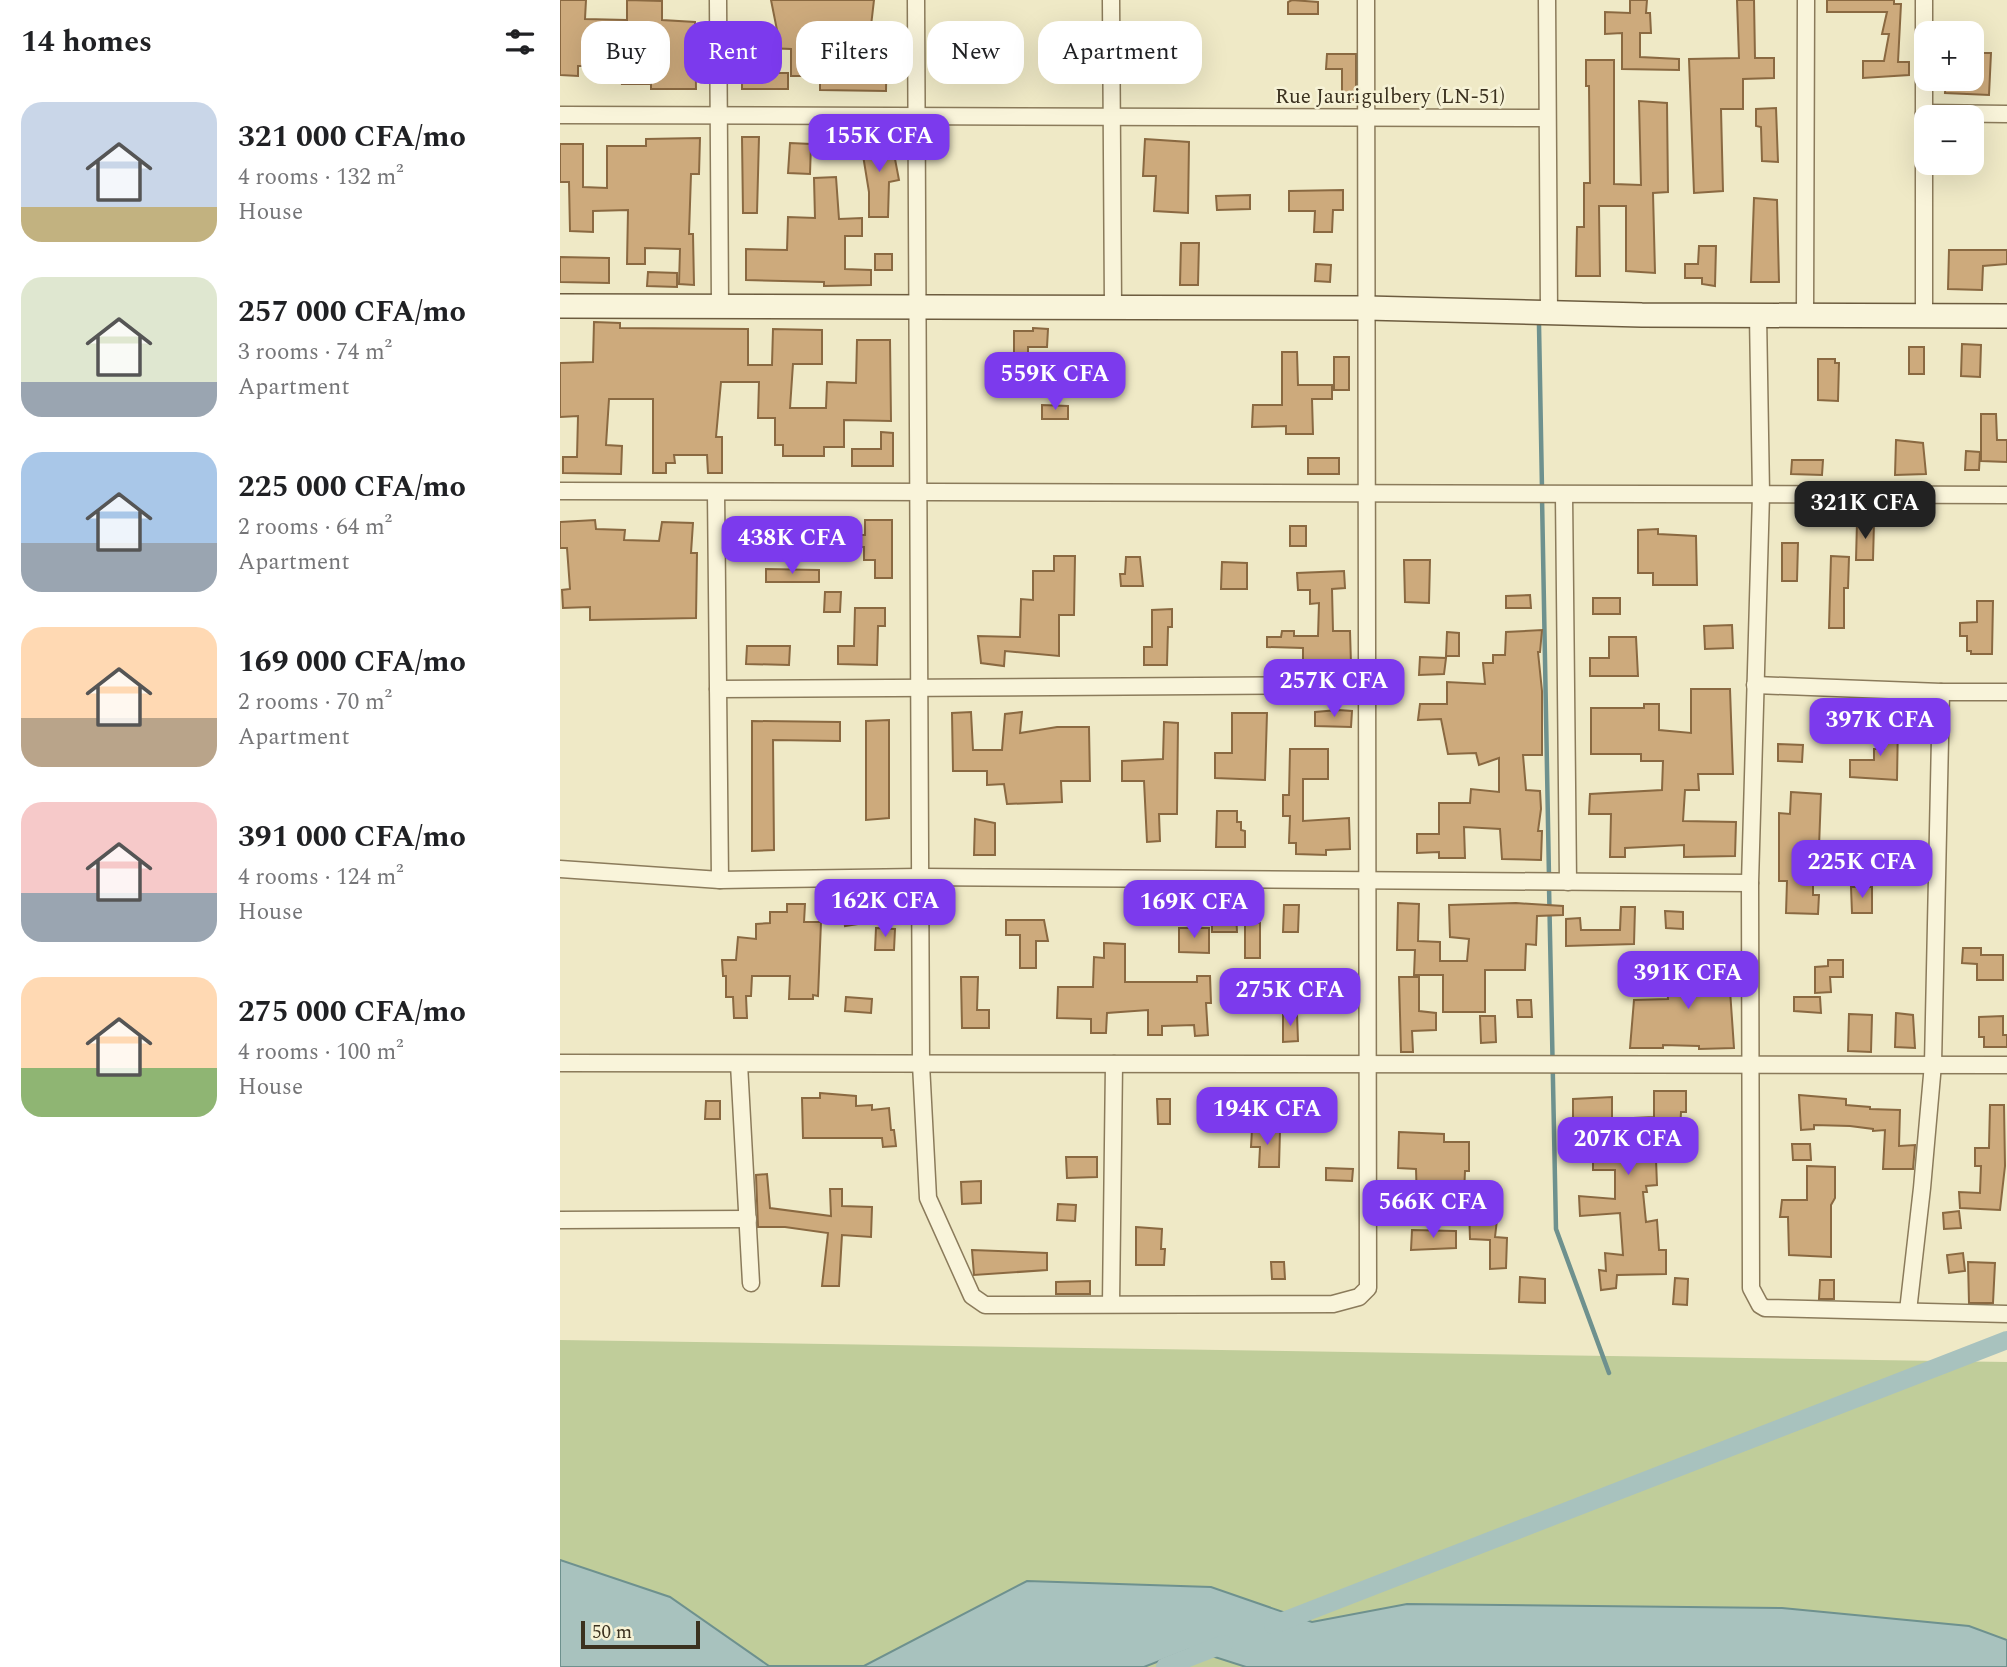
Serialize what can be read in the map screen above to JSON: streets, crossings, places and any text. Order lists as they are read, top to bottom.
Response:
{
  "streets": {
    "street": ["Rue Jaurigulbery (LN-51)"]
  },
  "scale_bar": "50 m",
  "page": {
    "heading": "14 homes",
    "map_buttons": ["+", "−"],
    "chip": [
      "Buy",
      "Rent",
      "Filters",
      "New",
      "Apartment"
    ],
    "list": [
      {
        "name": "321 000 CFA/mo",
        "note": "4 rooms · 132 m² · House"
      },
      {
        "name": "257 000 CFA/mo",
        "note": "3 rooms · 74 m² · Apartment"
      },
      {
        "name": "225 000 CFA/mo",
        "note": "2 rooms · 64 m² · Apartment"
      },
      {
        "name": "169 000 CFA/mo",
        "note": "2 rooms · 70 m² · Apartment"
      },
      {
        "name": "391 000 CFA/mo",
        "note": "4 rooms · 124 m² · House"
      },
      {
        "name": "275 000 CFA/mo",
        "note": "4 rooms · 100 m² · House"
      }
    ],
    "price": [
      "155K CFA",
      "559K CFA",
      "321K CFA",
      "438K CFA",
      "257K CFA",
      "397K CFA",
      "225K CFA",
      "162K CFA",
      "169K CFA",
      "391K CFA",
      "275K CFA",
      "194K CFA",
      "207K CFA",
      "566K CFA"
    ],
    "scale": "50 m"
  }
}
